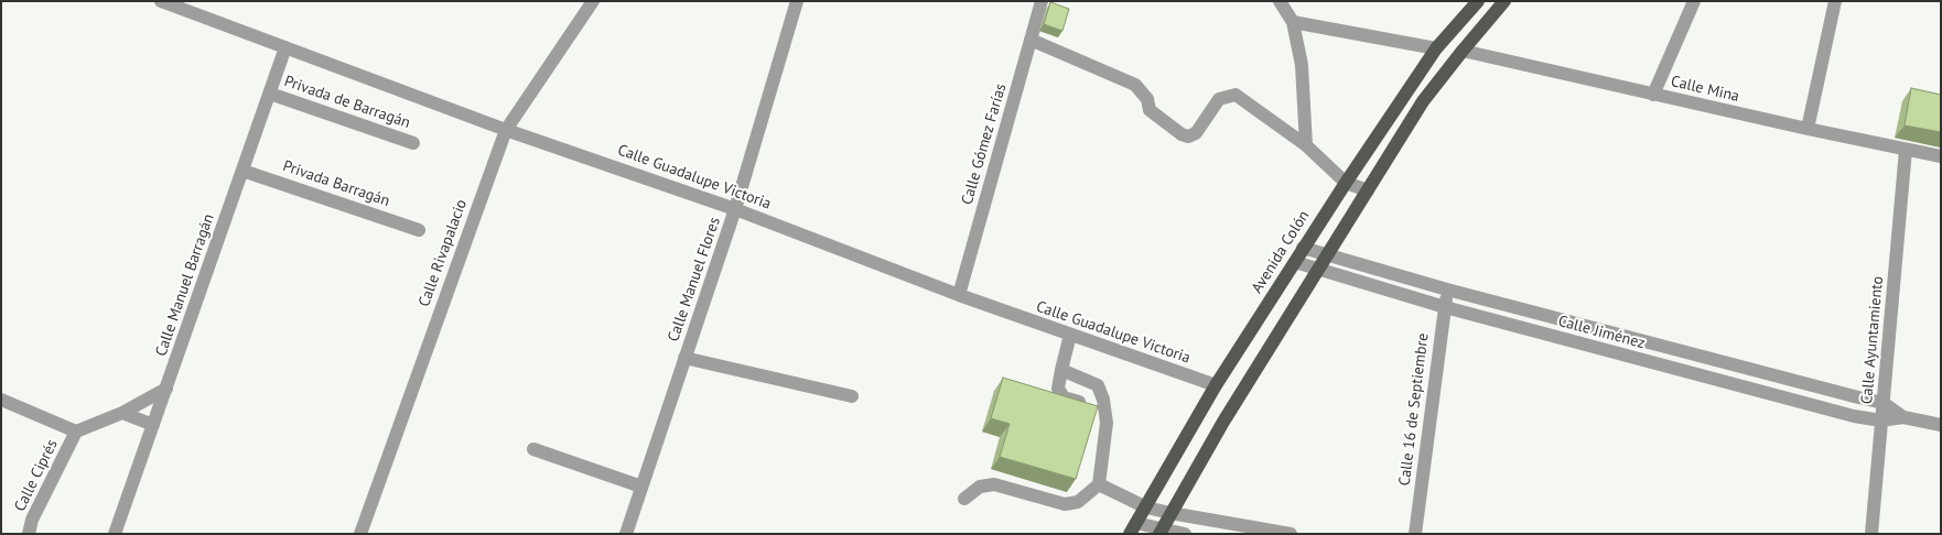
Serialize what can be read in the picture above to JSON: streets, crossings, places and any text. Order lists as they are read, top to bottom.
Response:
{
  "streets": {
    "main road": ["Avenida Colón"],
    "street": [
      "Calle Mina",
      "Privada de Barragán",
      "Calle Gómez Farías",
      "Calle Guadalupe Victoria",
      "Privada Barragán",
      "Calle Rivapalacio",
      "Calle Manuel Flores",
      "Calle Manuel Barragán",
      "Calle Jiménez",
      "Calle Ayuntamiento",
      "Calle 16 de Septiembre",
      "Calle Ciprés"
    ]
  },
  "crossings": [
    ["Calle Mina", "Calle Ayuntamiento"],
    ["Privada de Barragán", "Calle Manuel Barragán"],
    ["Calle Gómez Farías", "Calle Guadalupe Victoria"],
    ["Calle Guadalupe Victoria", "Avenida Colón"],
    ["Calle Guadalupe Victoria", "Calle Rivapalacio"],
    ["Calle Guadalupe Victoria", "Calle Manuel Flores"],
    ["Calle Guadalupe Victoria", "Calle Manuel Barragán"],
    ["Privada Barragán", "Calle Manuel Barragán"],
    ["Avenida Colón", "Calle Jiménez"],
    ["Calle Jiménez", "Calle Ayuntamiento"],
    ["Calle Jiménez", "Calle 16 de Septiembre"]
  ]
}
